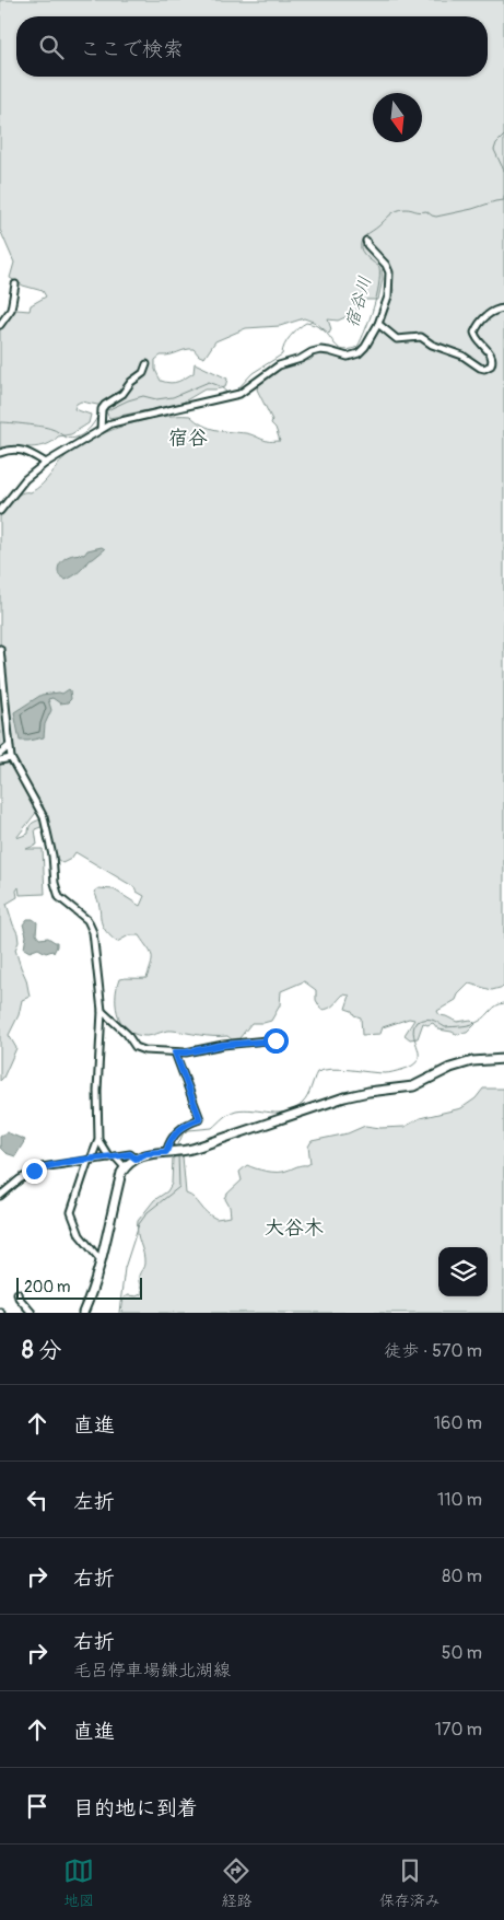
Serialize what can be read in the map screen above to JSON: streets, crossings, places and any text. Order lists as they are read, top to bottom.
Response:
{
  "districts": ["宿谷", "大谷木"],
  "water": ["宿谷川"],
  "scale_bar": "200 m",
  "north": "bottom",
  "page": {
    "search": "ここで検索",
    "scale": "200 m",
    "heading": ["8 分", "徒歩 · 570 m"],
    "list": [
      ["直進", "160 m"],
      ["左折", "110 m"],
      ["右折", "80 m"],
      ["右折", "毛呂停車場鎌北湖線", "50 m"],
      ["直進", "170 m"],
      "目的地に到着"
    ],
    "nav": ["地図", "経路", "保存済み"]
  }
}
